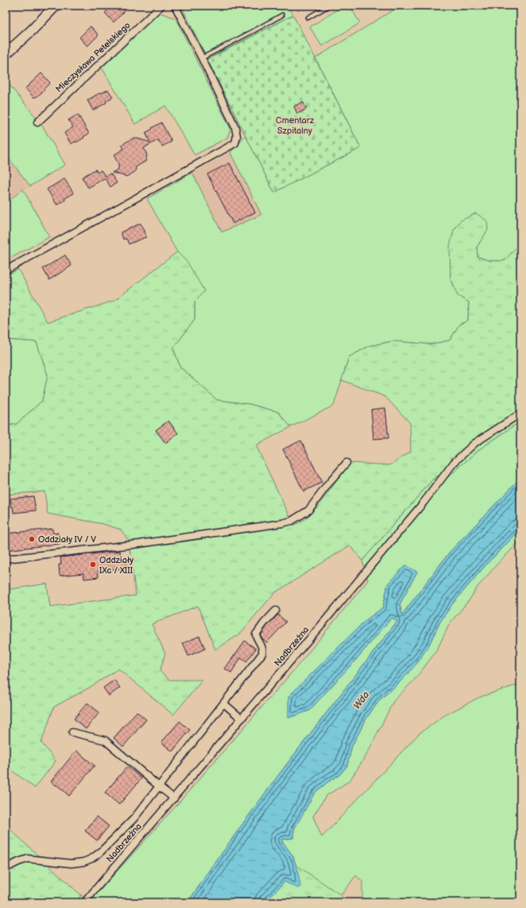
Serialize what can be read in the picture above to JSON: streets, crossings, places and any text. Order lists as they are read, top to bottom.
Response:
{
  "streets": {
    "street": ["Mieczysława Petelskiego", "Nadbrzeżna"]
  },
  "water": ["Wda"],
  "parks": ["Cmentarz Szpitalny"],
  "places": ["Oddziały IV / V", "Oddziały IXc / XIII"]
}
